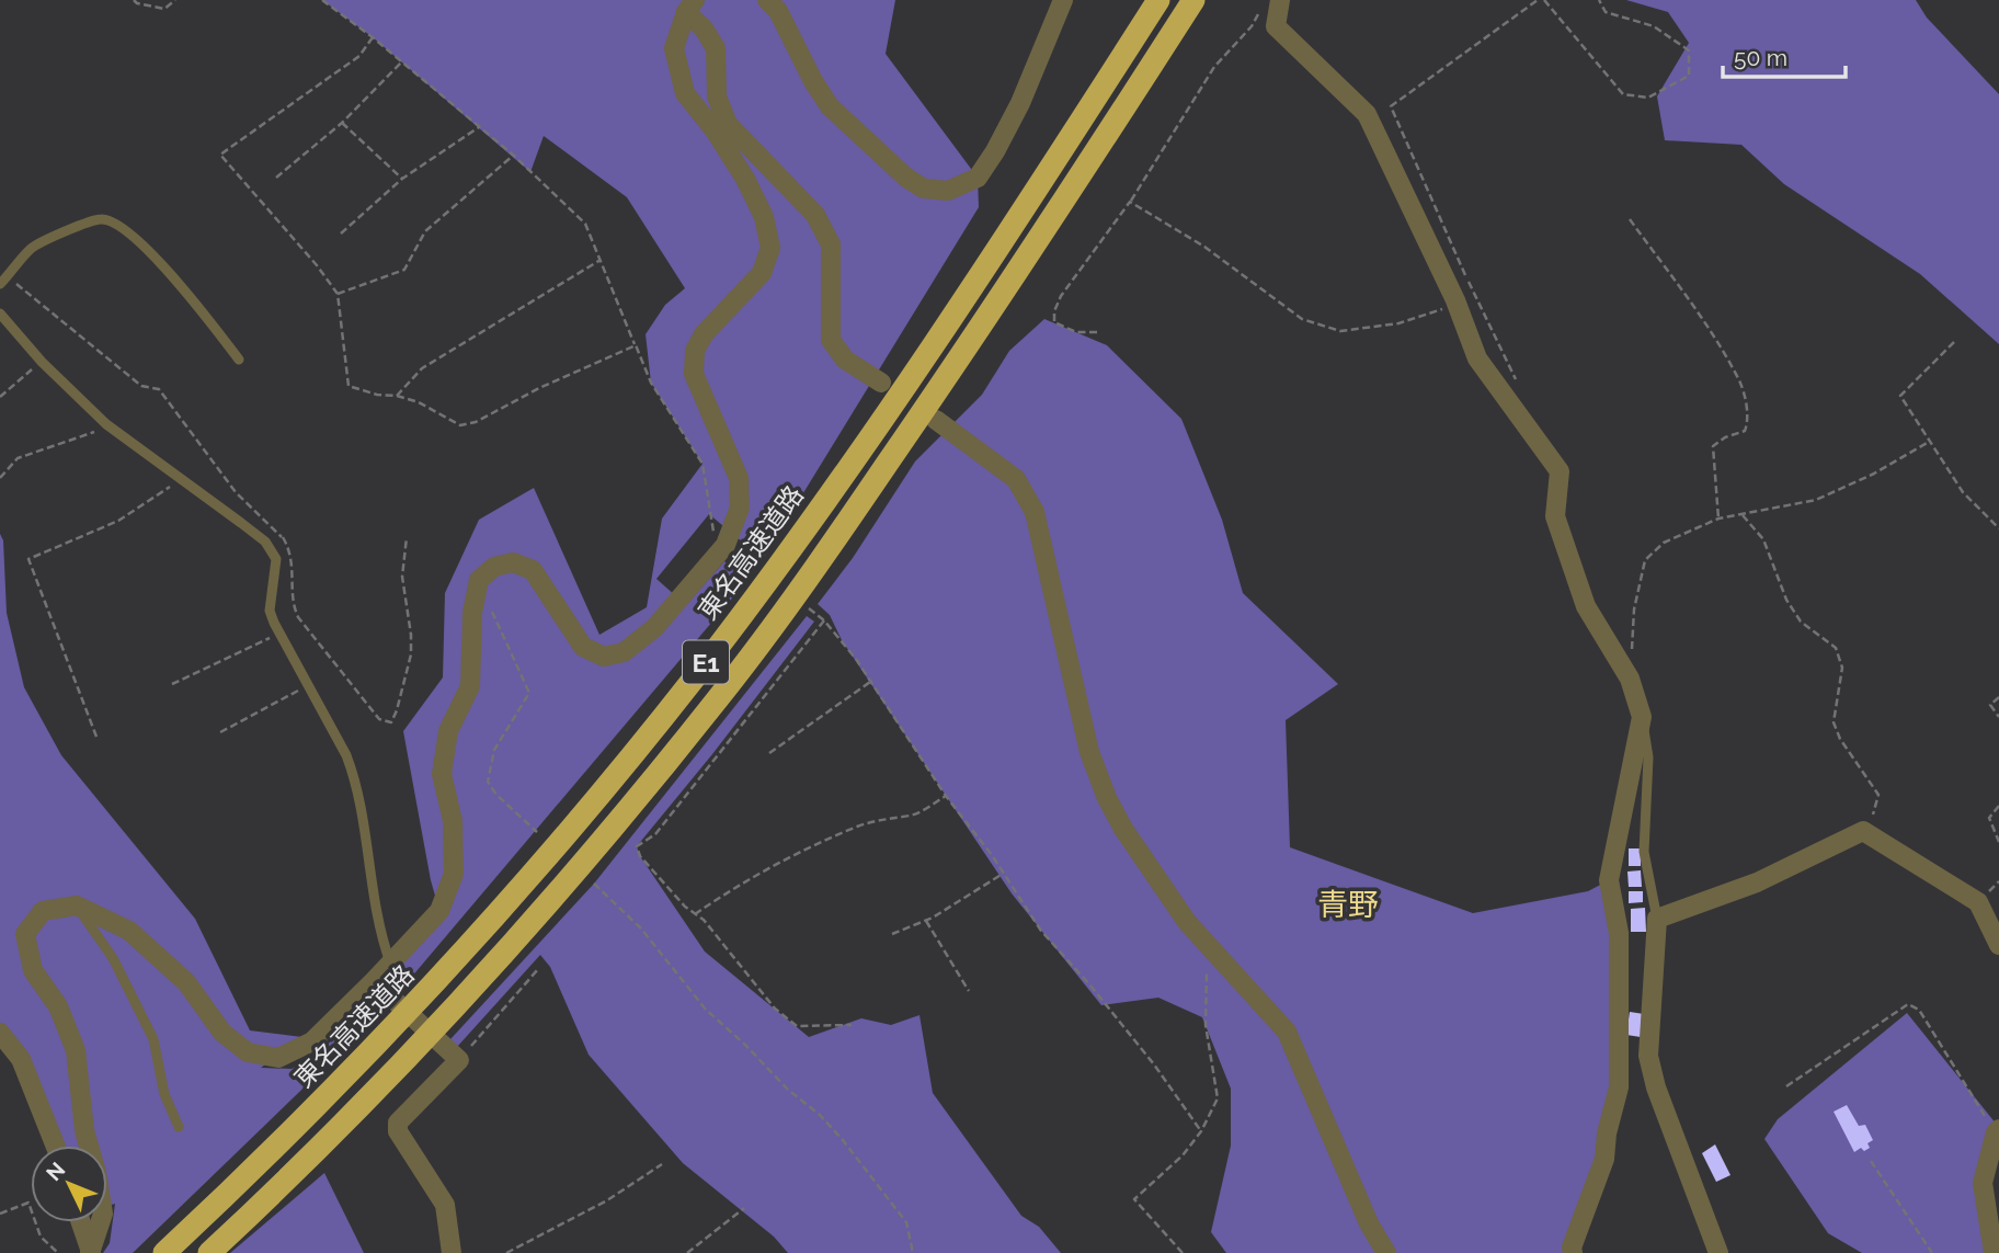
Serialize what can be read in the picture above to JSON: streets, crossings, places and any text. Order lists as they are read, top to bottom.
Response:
{
  "streets": {
    "highway": ["東名高速道路", "E1"]
  },
  "districts": ["青野"],
  "scale_bar": "50 m",
  "north": "top left"
}
